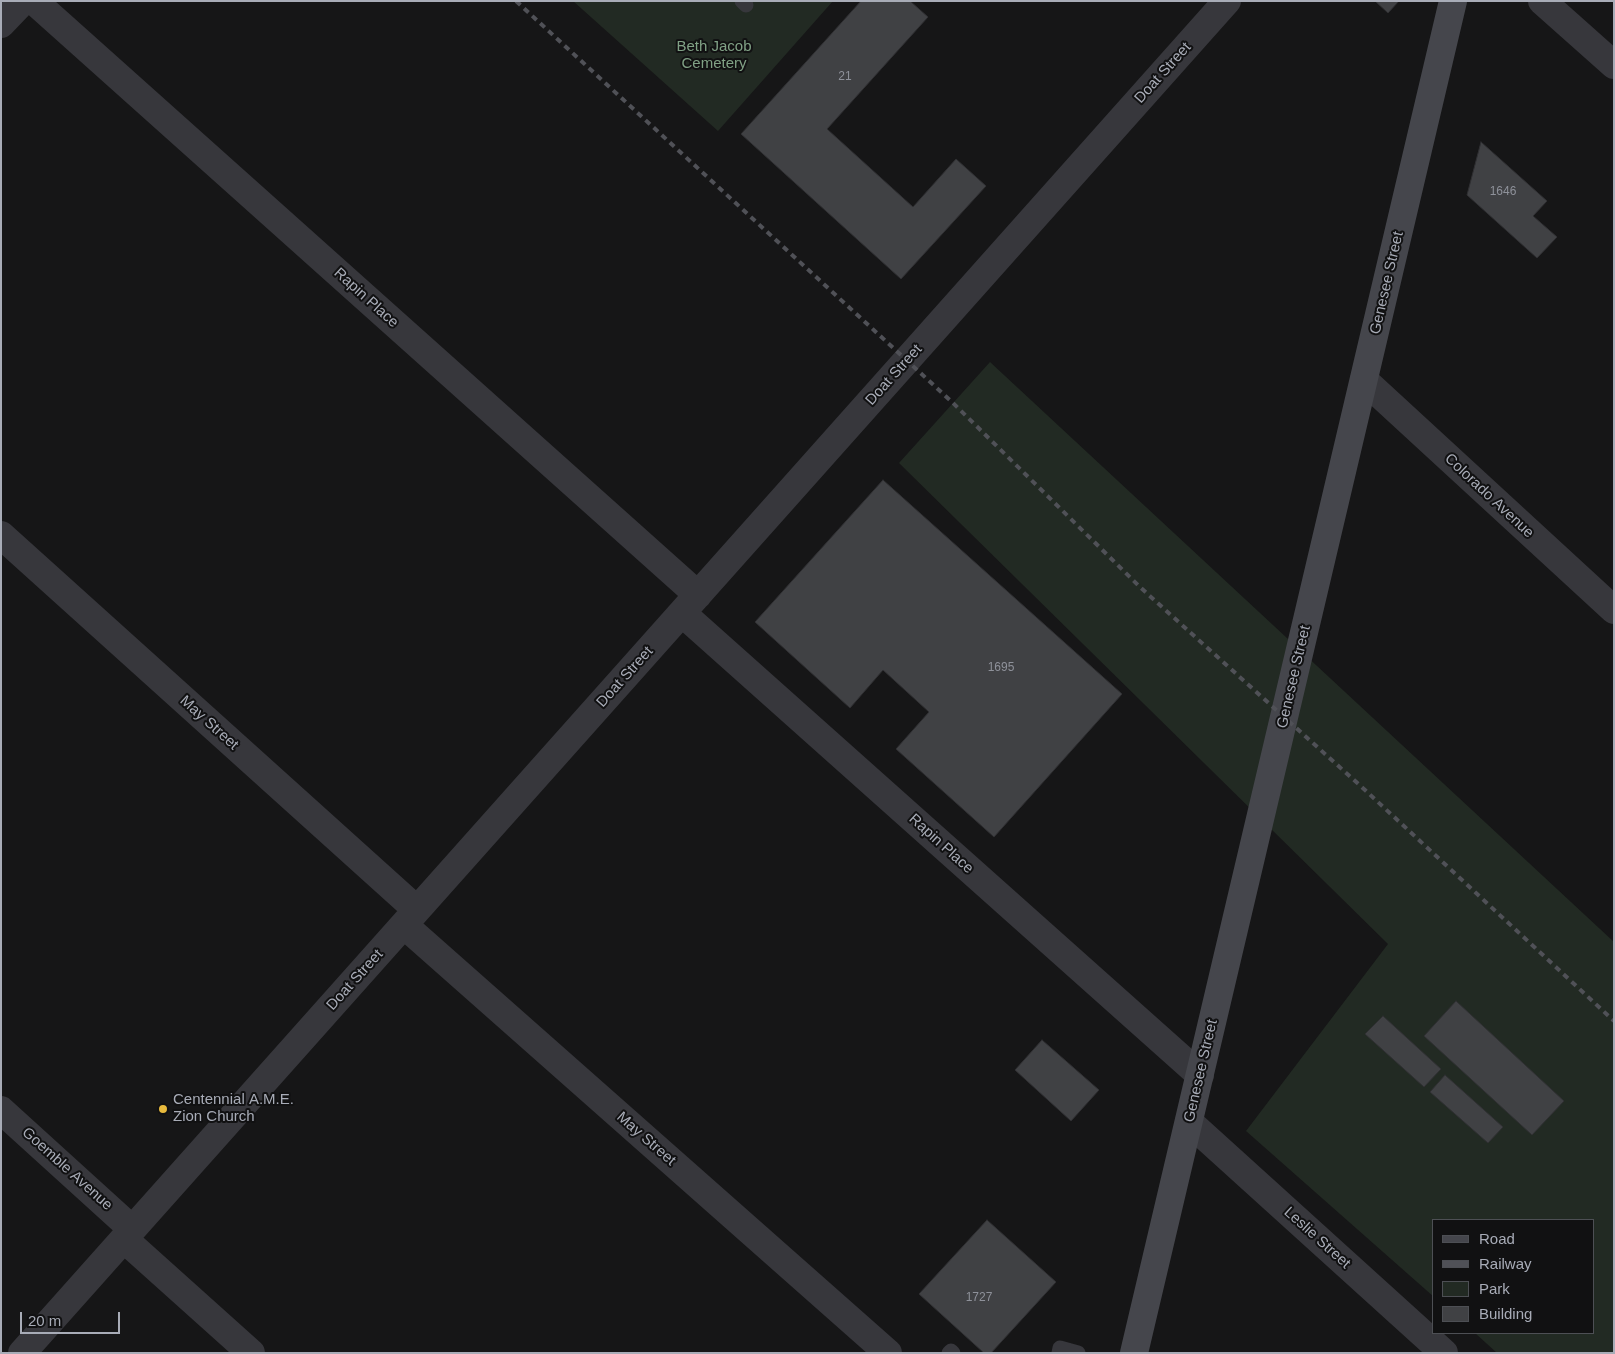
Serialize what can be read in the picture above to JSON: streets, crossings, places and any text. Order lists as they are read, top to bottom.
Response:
{
  "streets": {
    "main road": ["Genesee Street"],
    "street": [
      "Doat Street",
      "Rapin Place",
      "Colorado Avenue",
      "May Street",
      "Goemble Avenue",
      "Leslie Street"
    ]
  },
  "crossings": [
    ["Doat Street", "Rapin Place"],
    ["Doat Street", "May Street"],
    ["Doat Street", "Goemble Avenue"],
    ["Genesee Street", "Rapin Place"],
    ["Genesee Street", "Colorado Avenue"],
    ["Genesee Street", "Leslie Street"]
  ],
  "parks": ["Beth Jacob Cemetery"],
  "places": ["Centennial A.M.E. Zion Church"],
  "house_numbers": [
    "21",
    "1646",
    "1695",
    "1727"
  ],
  "legend": [
    "Road",
    "Railway",
    "Park",
    "Building"
  ],
  "scale_bar": "20 m"
}
